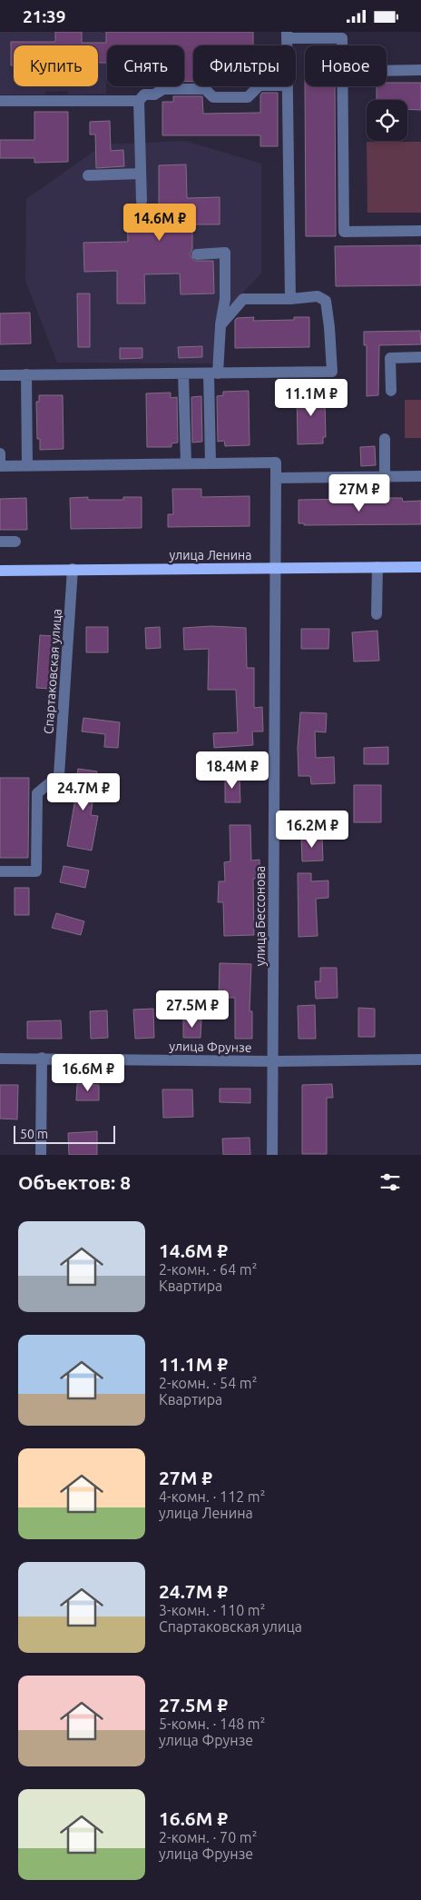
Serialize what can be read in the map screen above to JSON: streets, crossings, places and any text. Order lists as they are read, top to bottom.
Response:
{
  "streets": {
    "main road": ["улица Ленина"],
    "street": ["Спартаковская улица", "улица Бессонова", "улица Фрунзе"]
  },
  "crossings": [
    ["улица Ленина", "Спартаковская улица"],
    ["улица Ленина", "улица Бессонова"],
    ["улица Бессонова", "улица Фрунзе"]
  ],
  "scale_bar": "50 m",
  "page": {
    "status": "21:39",
    "chip": [
      "Купить",
      "Снять",
      "Фильтры",
      "Новое"
    ],
    "price": [
      "14.6M ₽",
      "11.1M ₽",
      "27M ₽",
      "18.4M ₽",
      "24.7M ₽",
      "16.2M ₽",
      "27.5M ₽",
      "16.6M ₽"
    ],
    "scale": "50 m",
    "heading": "Объектов: 8",
    "list": [
      {
        "name": "14.6M ₽",
        "note": "2-комн. · 64 m² · Квартира"
      },
      {
        "name": "11.1M ₽",
        "note": "2-комн. · 54 m² · Квартира"
      },
      {
        "name": "27M ₽",
        "note": "4-комн. · 112 m² · улица Ленина"
      },
      {
        "name": "24.7M ₽",
        "note": "3-комн. · 110 m² · Спартаковская улица"
      },
      {
        "name": "27.5M ₽",
        "note": "5-комн. · 148 m² · улица Фрунзе"
      },
      {
        "name": "16.6M ₽",
        "note": "2-комн. · 70 m² · улица Фрунзе"
      }
    ]
  }
}
